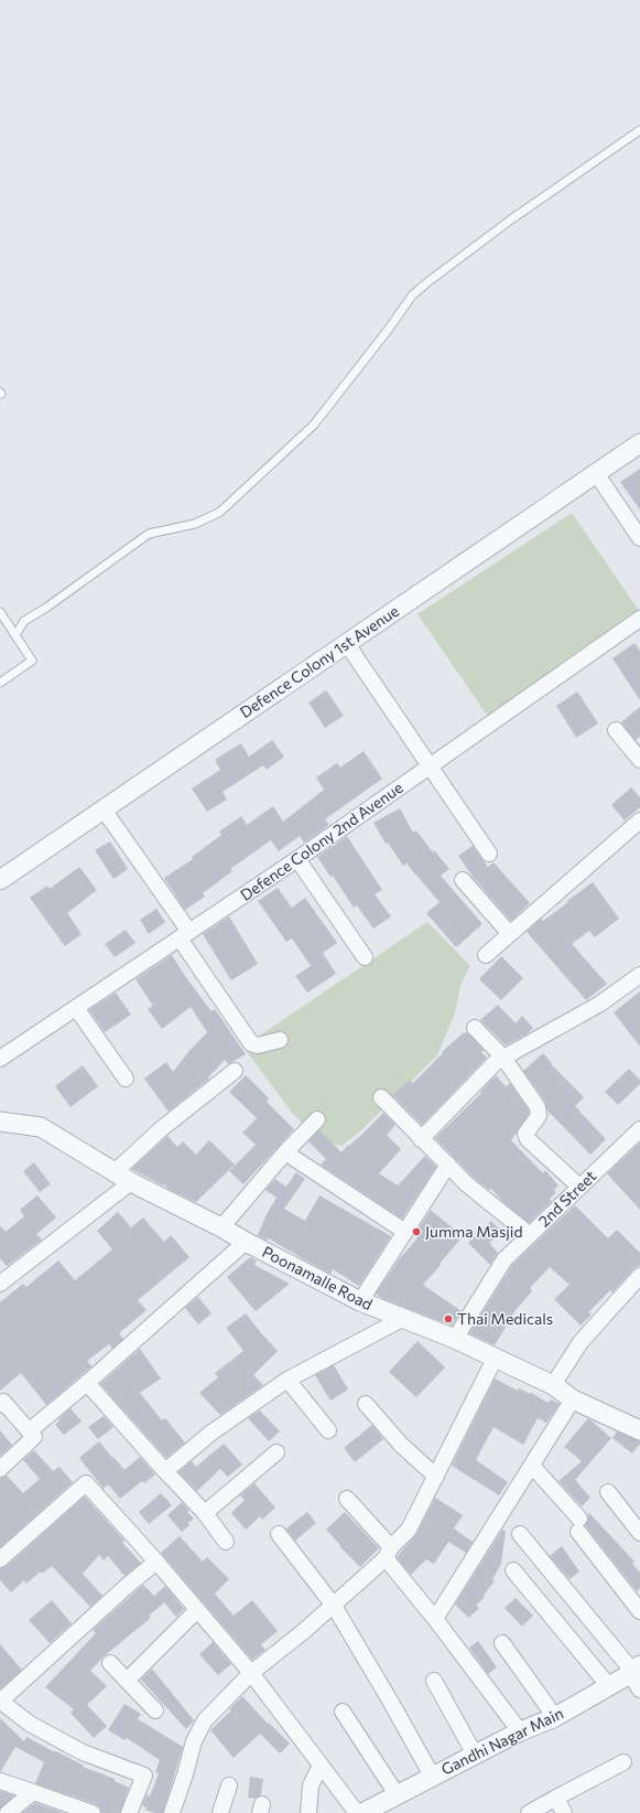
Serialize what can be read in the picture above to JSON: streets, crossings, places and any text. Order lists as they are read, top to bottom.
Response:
{
  "streets": {
    "street": [
      "Defence Colony 1st Avenue",
      "Defence Colony 2nd Avenue",
      "2nd Street",
      "Poonamalle Road",
      "Gandhi Nagar Main"
    ]
  },
  "crossings": [
    ["2nd Street", "Poonamalle Road"]
  ],
  "places": ["Jumma Masjid", "Thai Medicals"]
}
